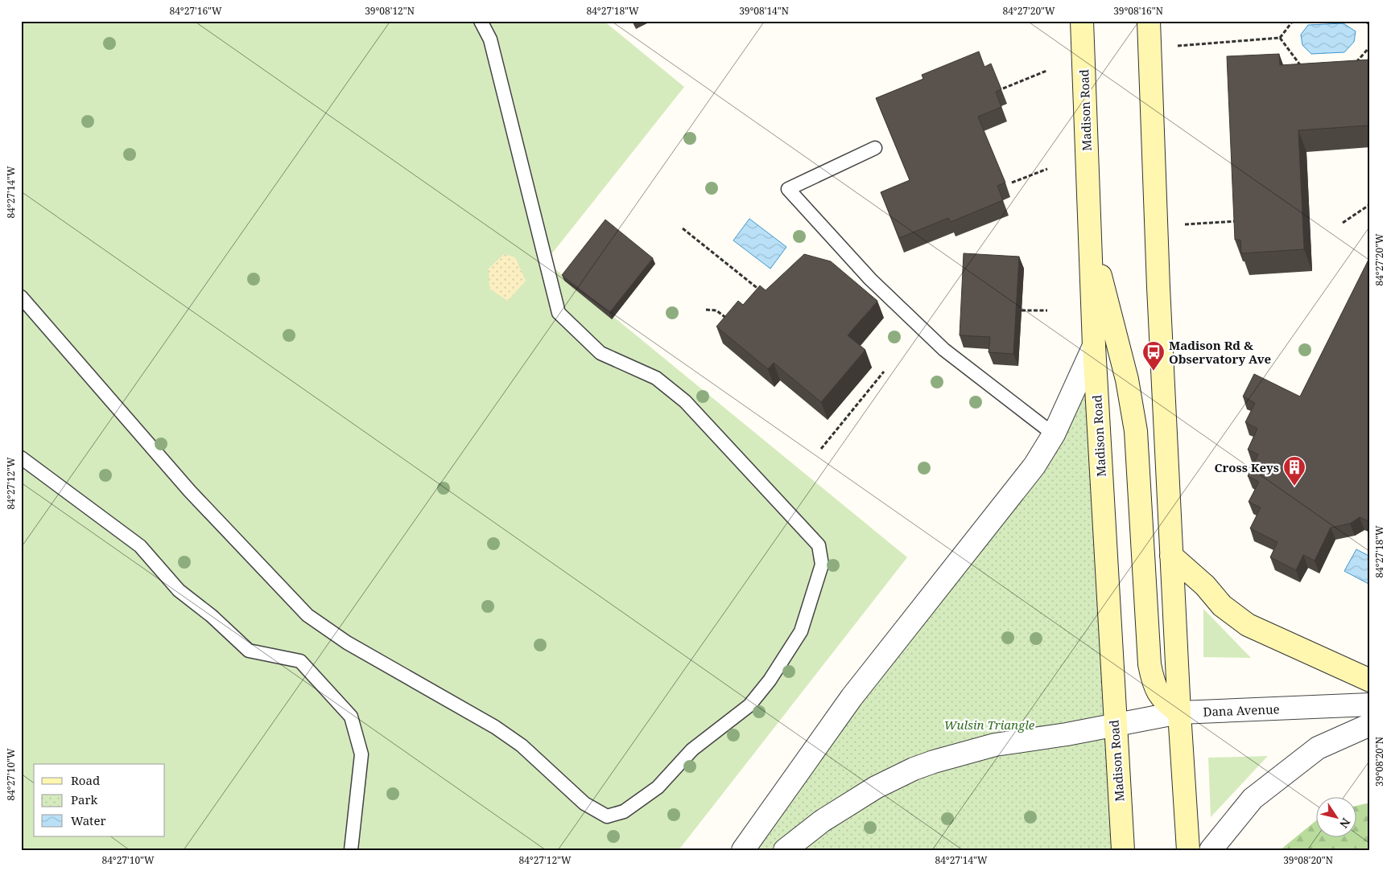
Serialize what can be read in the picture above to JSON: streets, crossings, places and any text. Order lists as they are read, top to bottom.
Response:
{
  "streets": {
    "main road": ["Madison Road"],
    "street": ["Dana Avenue"]
  },
  "crossings": [
    ["Madison Road", "Dana Avenue"]
  ],
  "parks": ["Wulsin Triangle"],
  "places": {
    "bus stop": ["Madison Rd & Observatory Ave"],
    "building": ["Cross Keys"]
  },
  "legend": ["Road", "Park", "Water"],
  "north": "bottom right",
  "coordinates": [
    "84°27'16\"W",
    "39°08'12\"N",
    "84°27'18\"W",
    "39°08'14\"N",
    "84°27'20\"W",
    "39°08'16\"N",
    "84°27'14\"W",
    "84°27'12\"W",
    "39°08'20\"N",
    "84°27'10\"W"
  ]
}
